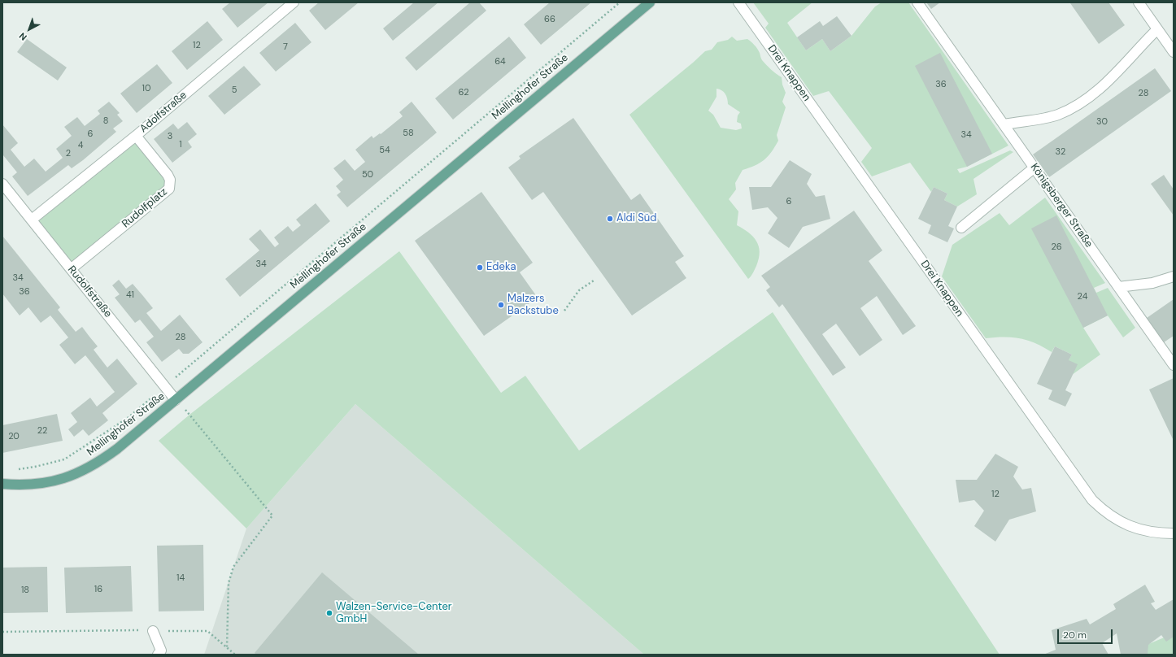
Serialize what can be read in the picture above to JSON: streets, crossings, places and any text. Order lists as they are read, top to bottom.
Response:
{
  "streets": {
    "main road": ["Mellinghofer Straße"],
    "street": [
      "Drei Knappen",
      "Adolfstraße",
      "Königsberger Straße",
      "Rudolfplatz",
      "Rudolfstraße"
    ]
  },
  "crossings": [
    ["Mellinghofer Straße", "Rudolfstraße"],
    ["Adolfstraße", "Rudolfplatz"],
    ["Adolfstraße", "Rudolfstraße"],
    ["Rudolfplatz", "Rudolfstraße"]
  ],
  "places": [
    "Aldi Süd",
    "Edeka",
    "Malzers Backstube",
    "Walzen-Service-Center GmbH"
  ],
  "house_numbers": [
    "66",
    "12",
    "7",
    "64",
    "36",
    "10",
    "5",
    "62",
    "28",
    "8",
    "30",
    "58",
    "6",
    "34",
    "3",
    "1",
    "4",
    "54",
    "32",
    "2",
    "50",
    "6",
    "26",
    "34",
    "34",
    "36",
    "41",
    "24",
    "28",
    "22",
    "20",
    "12",
    "14",
    "16",
    "18"
  ],
  "scale_bar": "20 m",
  "north": "bottom left"
}
